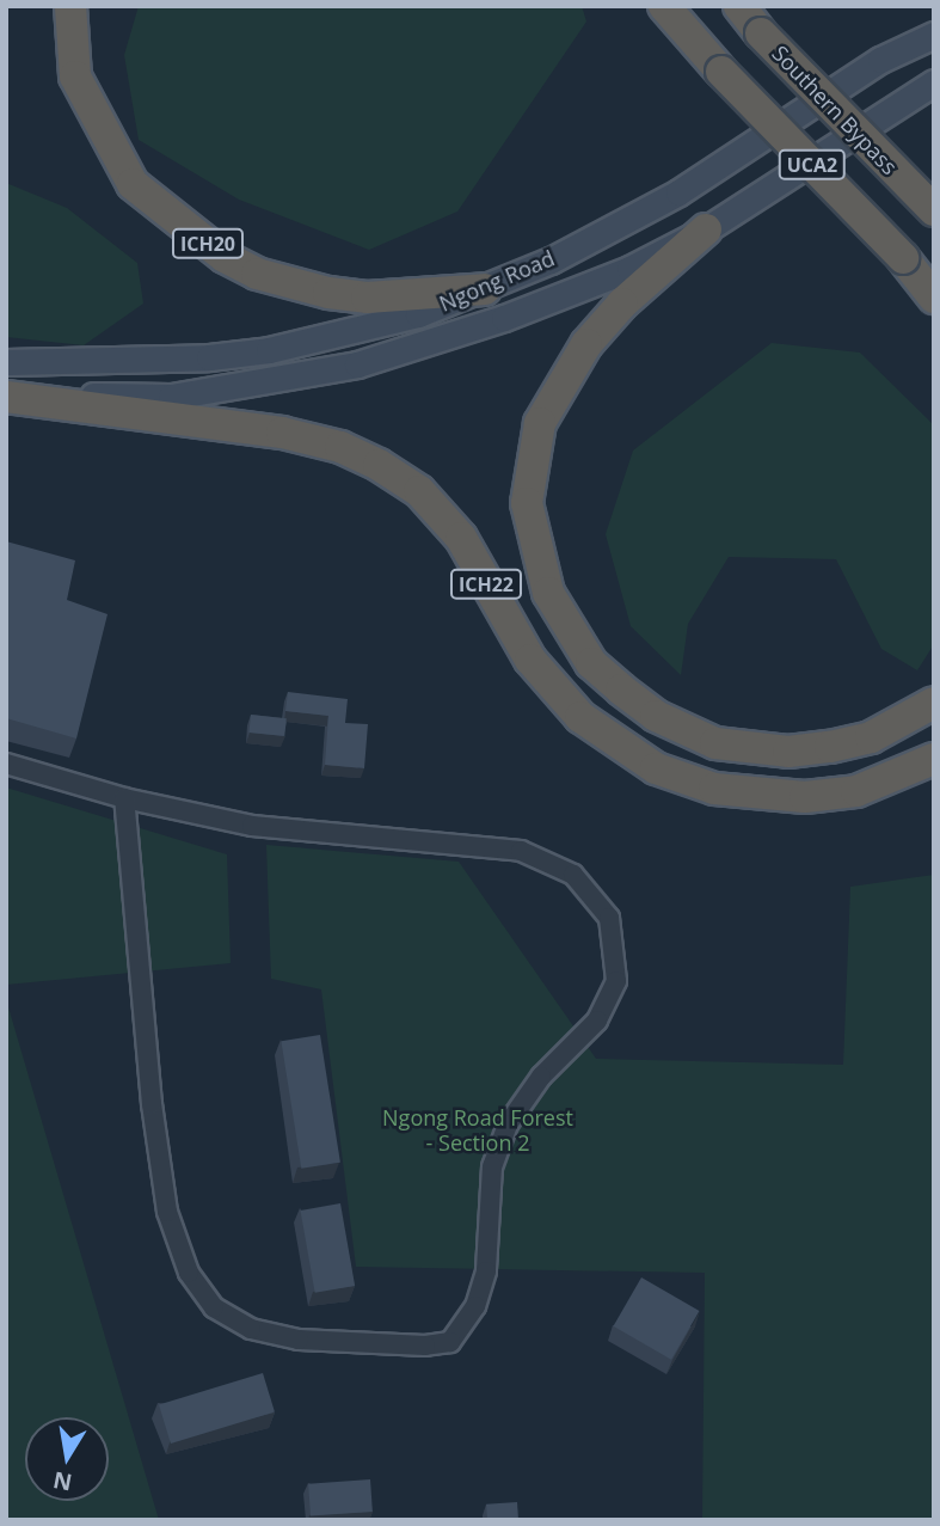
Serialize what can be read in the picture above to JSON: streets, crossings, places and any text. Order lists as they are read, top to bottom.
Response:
{
  "streets": {
    "highway": [
      "Southern Bypass",
      "UCA2",
      "ICH20",
      "ICH22"
    ],
    "main road": ["Ngong Road"]
  },
  "crossings": [
    ["ICH20", "Ngong Road"],
    ["Ngong Road", "ICH22"]
  ],
  "parks": ["Ngong Road Forest - Section 2"],
  "north": "bottom"
}
